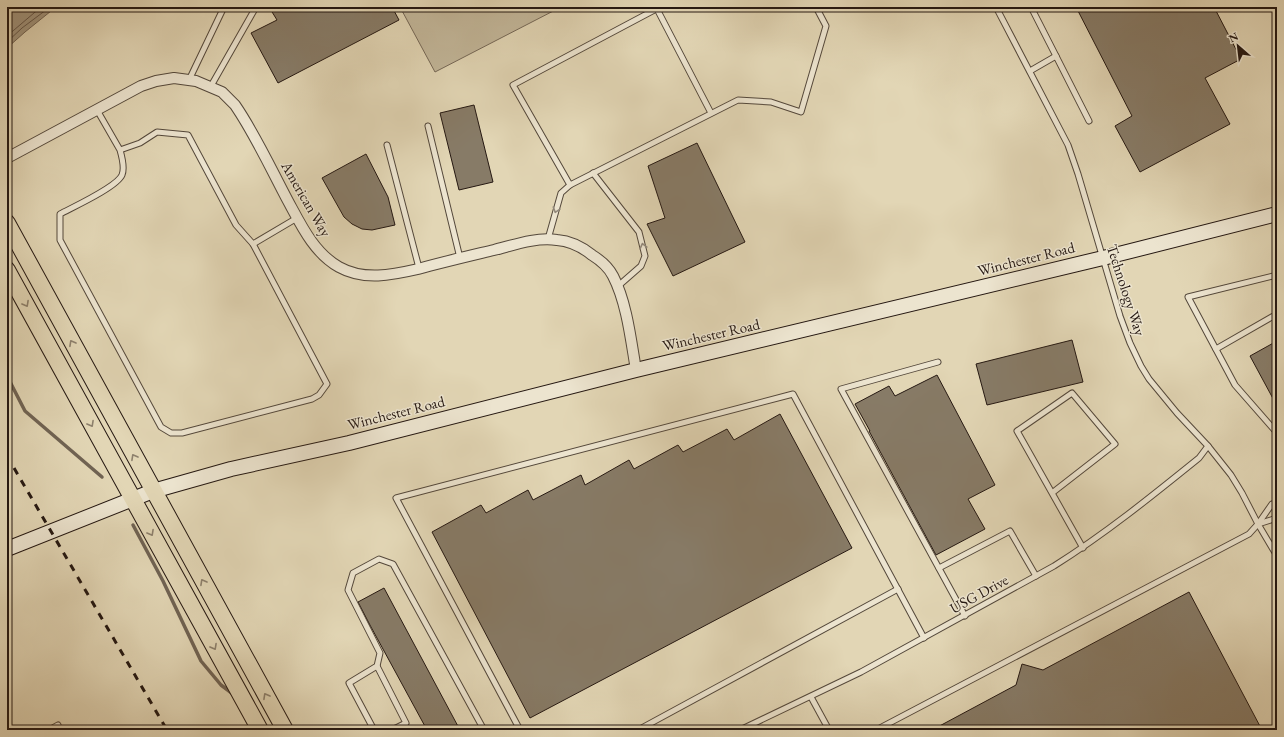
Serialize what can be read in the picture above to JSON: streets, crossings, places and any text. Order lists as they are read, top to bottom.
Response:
{
  "streets": {
    "main road": ["Winchester Road"],
    "street": ["American Way"],
    "lane": ["Technology Way", "USG Drive"]
  },
  "crossings": [
    ["American Way", "Winchester Road"],
    ["Winchester Road", "Technology Way"],
    ["Technology Way", "USG Drive"]
  ],
  "north": "top left"
}
